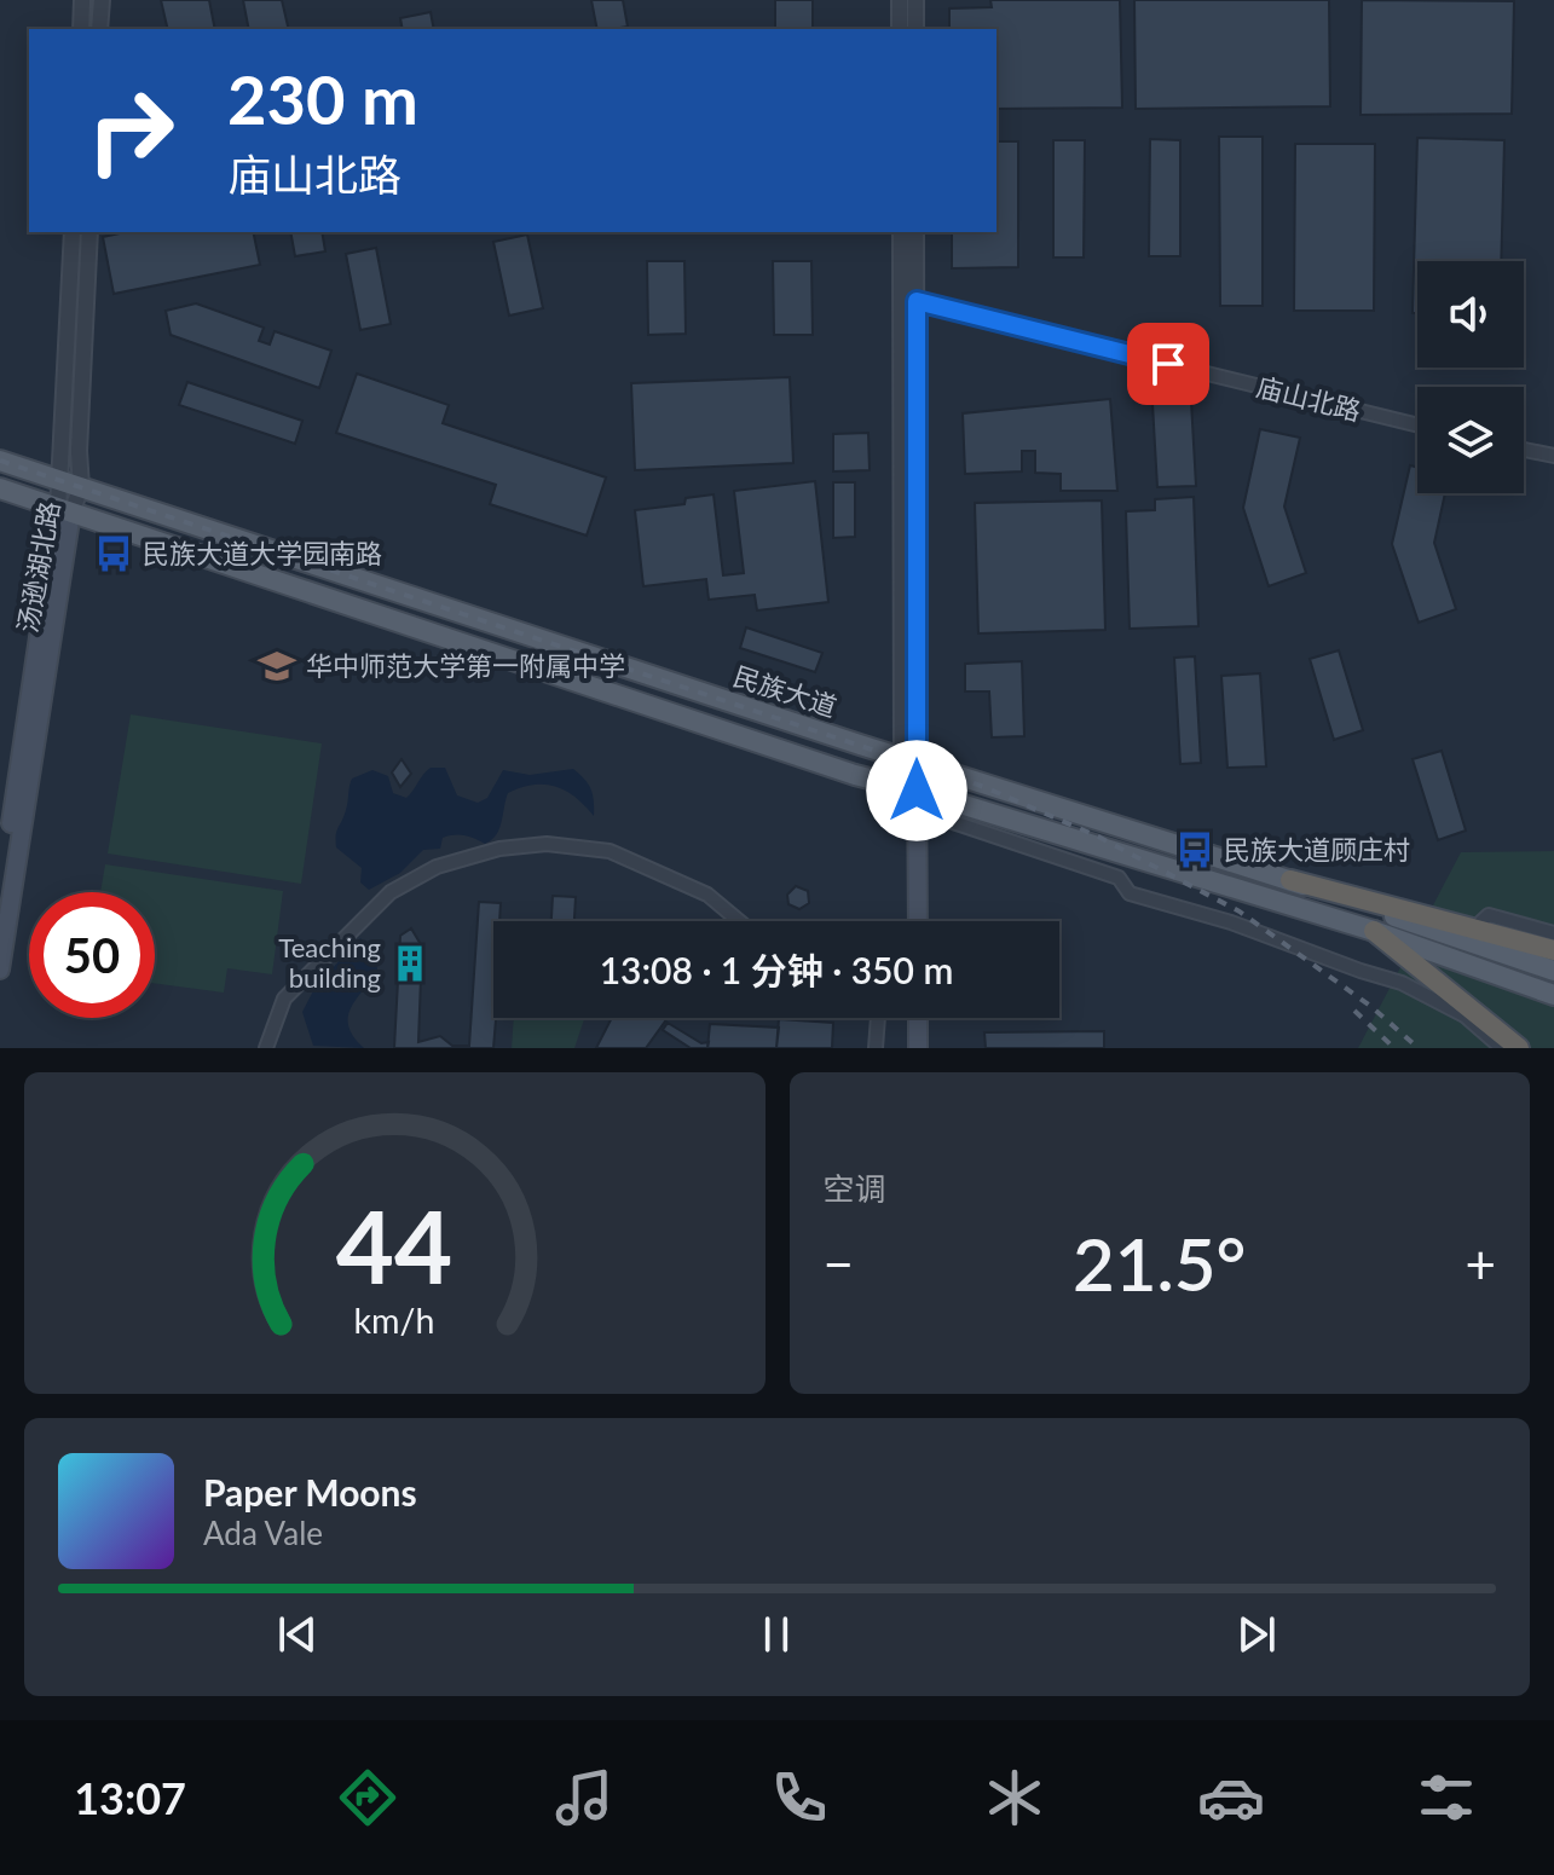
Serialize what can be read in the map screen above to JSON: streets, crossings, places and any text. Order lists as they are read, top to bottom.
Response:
{
  "streets": {
    "main road": ["汤逊湖北路", "民族大道"],
    "street": ["庙山北路"]
  },
  "crossings": [
    ["汤逊湖北路", "民族大道"]
  ],
  "places": {
    "bus stop": ["民族大道大学园南路", "民族大道顾庄村"],
    "school or university": ["华中师范大学第一附属中学"],
    "building": ["Teaching building"]
  },
  "page": {
    "turn": ["230 m", "庙山北路"],
    "limit": "50",
    "trip": "13:08 · 1 分钟 · 350 m",
    "tile": "空调",
    "heat": ["−", "21.5°", "+"],
    "song": ["Paper Moons", "Ada Vale"],
    "tabs": "13:07",
    "gauge": ["44", "km/h"]
  }
}
